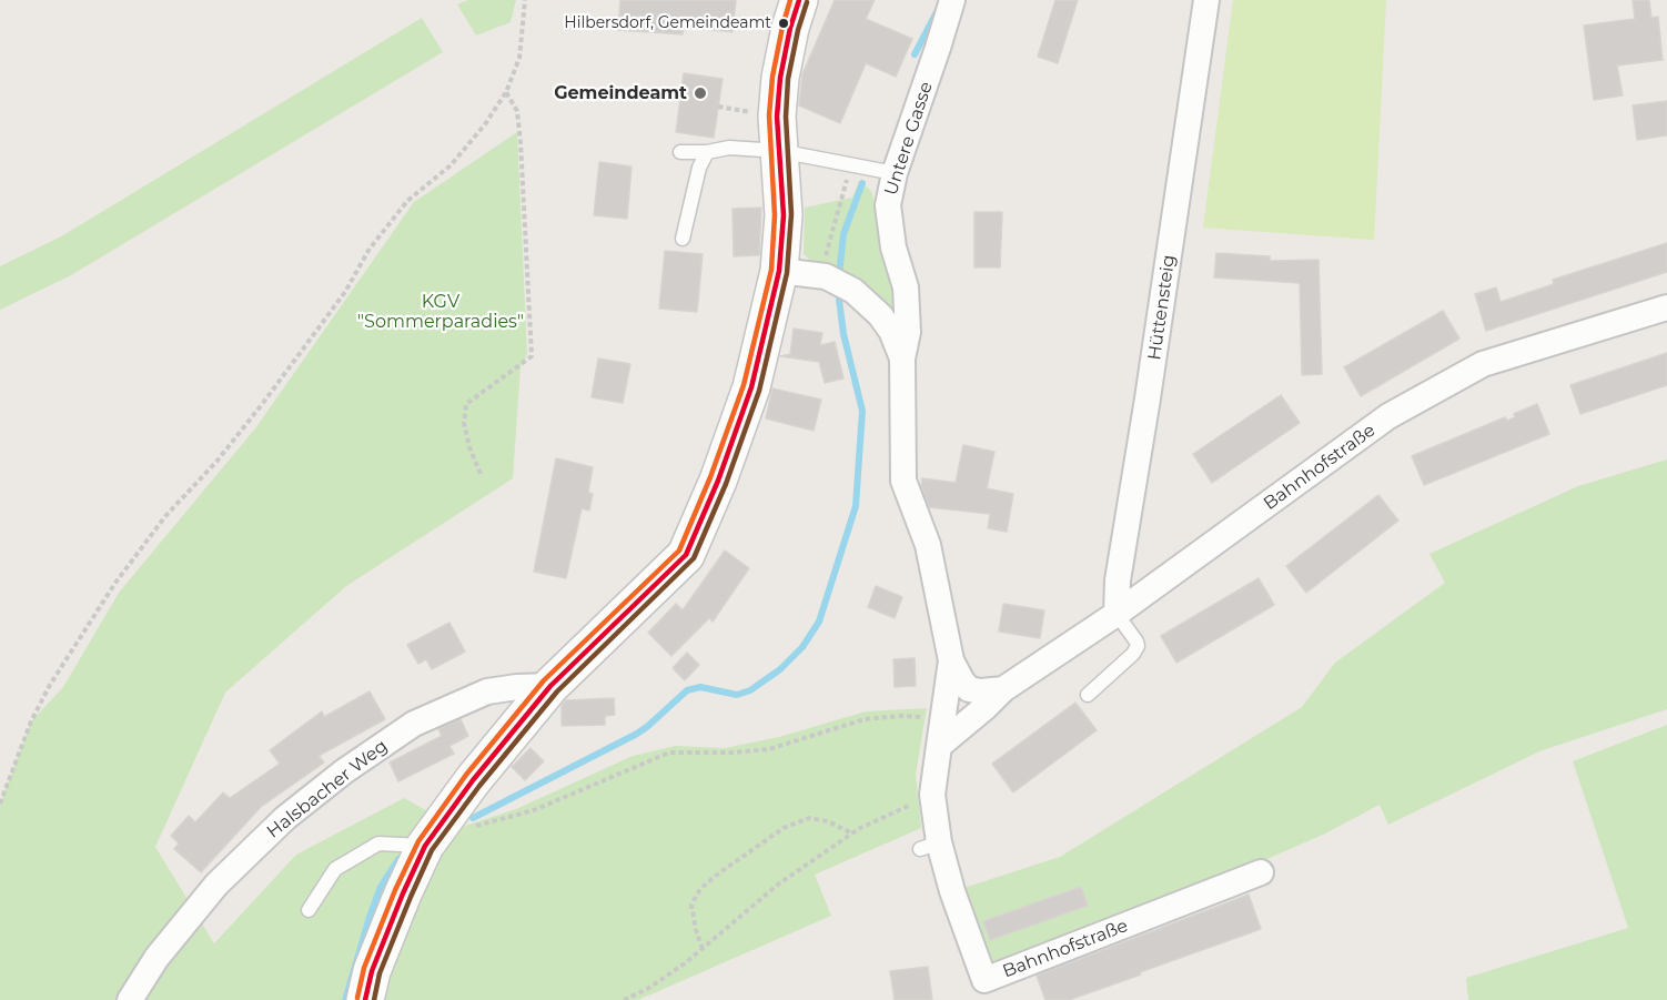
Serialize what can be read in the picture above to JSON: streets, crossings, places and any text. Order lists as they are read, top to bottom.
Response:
{
  "streets": {
    "street": [
      "Untere Gasse",
      "Hüttensteig",
      "Bahnhofstraße",
      "Halsbacher Weg"
    ]
  },
  "crossings": [
    ["Untere Gasse", "Bahnhofstraße"],
    ["Hüttensteig", "Bahnhofstraße"]
  ],
  "parks": ["KGV \"Sommerparadies\""],
  "places": ["Hilbersdorf, Gemeindeamt", "Gemeindeamt"]
}
